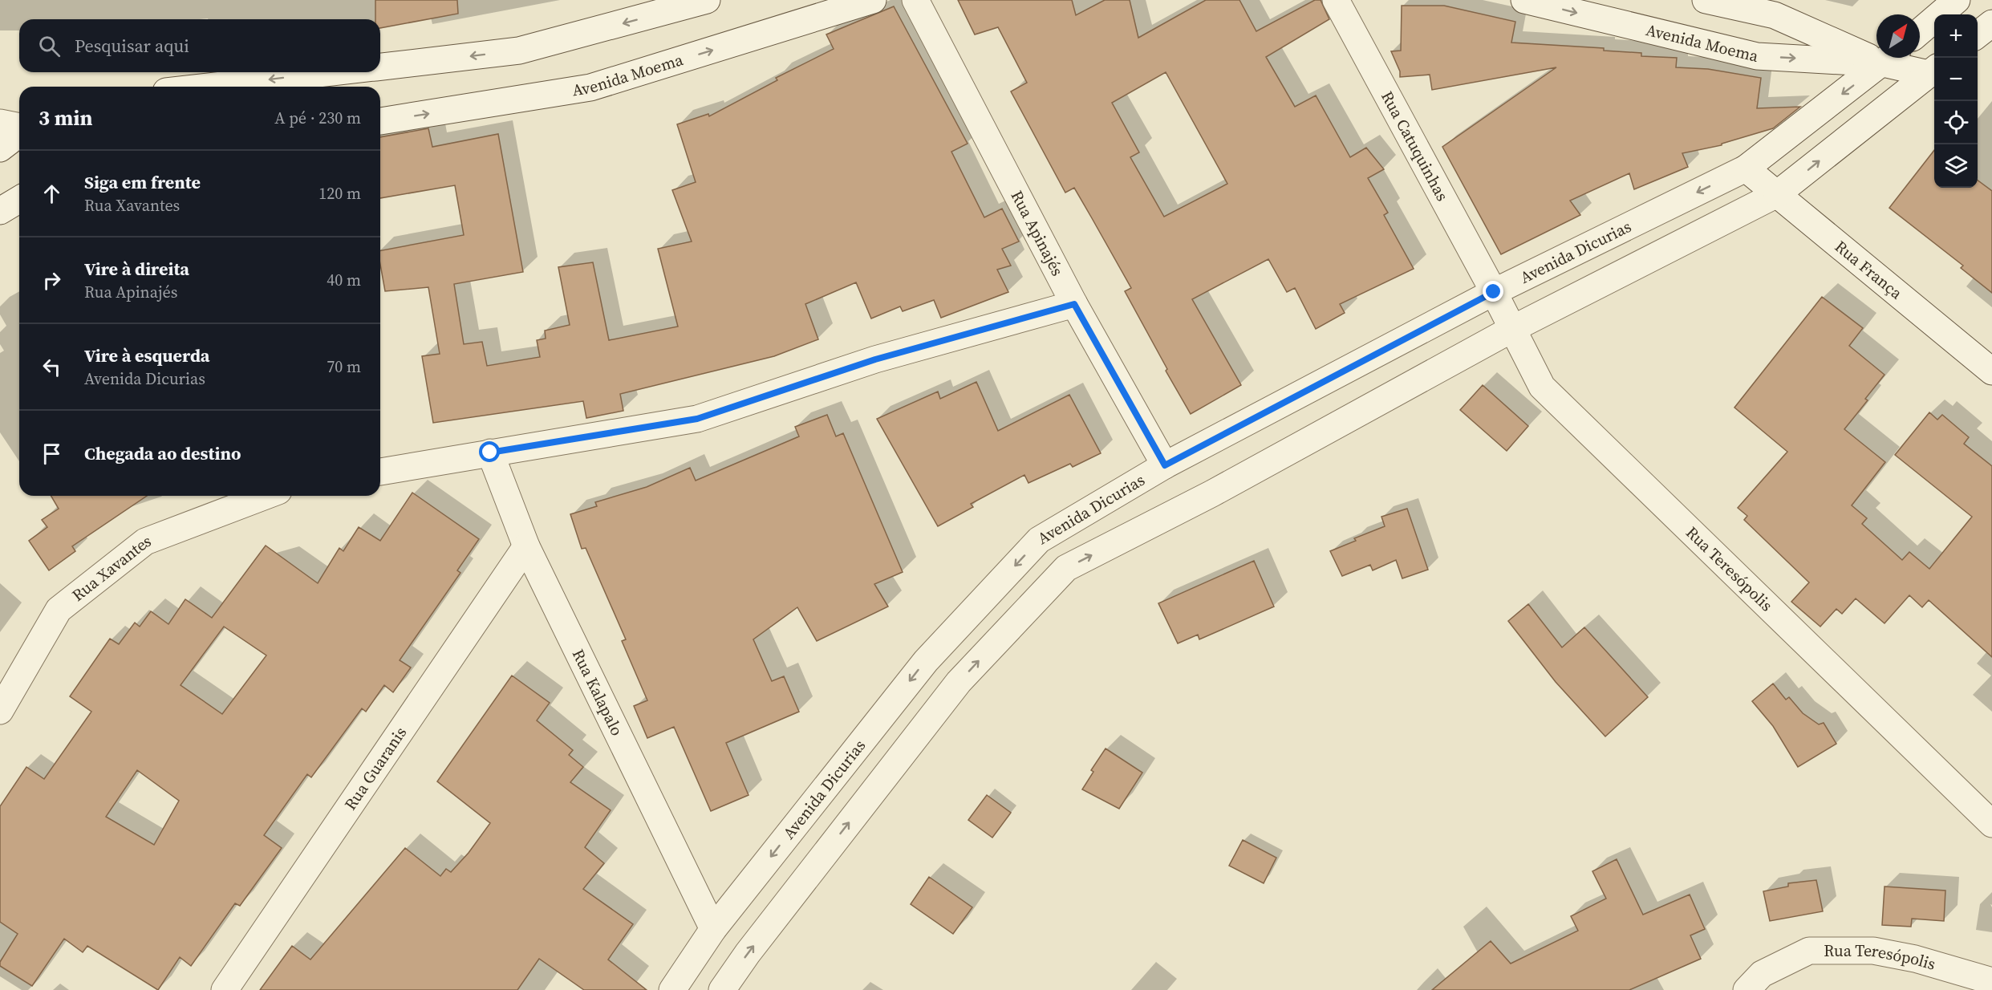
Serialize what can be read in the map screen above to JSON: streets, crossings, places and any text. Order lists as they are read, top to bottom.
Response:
{
  "streets": {
    "street": [
      "Avenida Moema",
      "Rua Catuquinhas",
      "Rua Apinajés",
      "Avenida Dicurias",
      "Rua França",
      "Rua Teresópolis",
      "Rua Xavantes",
      "Rua Kalapalo",
      "Rua Guaranis"
    ]
  },
  "crossings": [
    ["Rua Catuquinhas", "Avenida Dicurias"],
    ["Rua Catuquinhas", "Rua Teresópolis"],
    ["Rua Apinajés", "Avenida Dicurias"],
    ["Avenida Dicurias", "Rua França"],
    ["Avenida Dicurias", "Rua Teresópolis"],
    ["Avenida Dicurias", "Rua Kalapalo"],
    ["Rua Kalapalo", "Rua Guaranis"]
  ],
  "north": "top right",
  "page": {
    "map_buttons": ["+", "−"],
    "search": "Pesquisar aqui",
    "heading": ["3 min", "A pé · 230 m"],
    "list": [
      ["Siga em frente", "Rua Xavantes", "120 m"],
      ["Vire à direita", "Rua Apinajés", "40 m"],
      ["Vire à esquerda", "Avenida Dicurias", "70 m"],
      "Chegada ao destino"
    ]
  }
}
